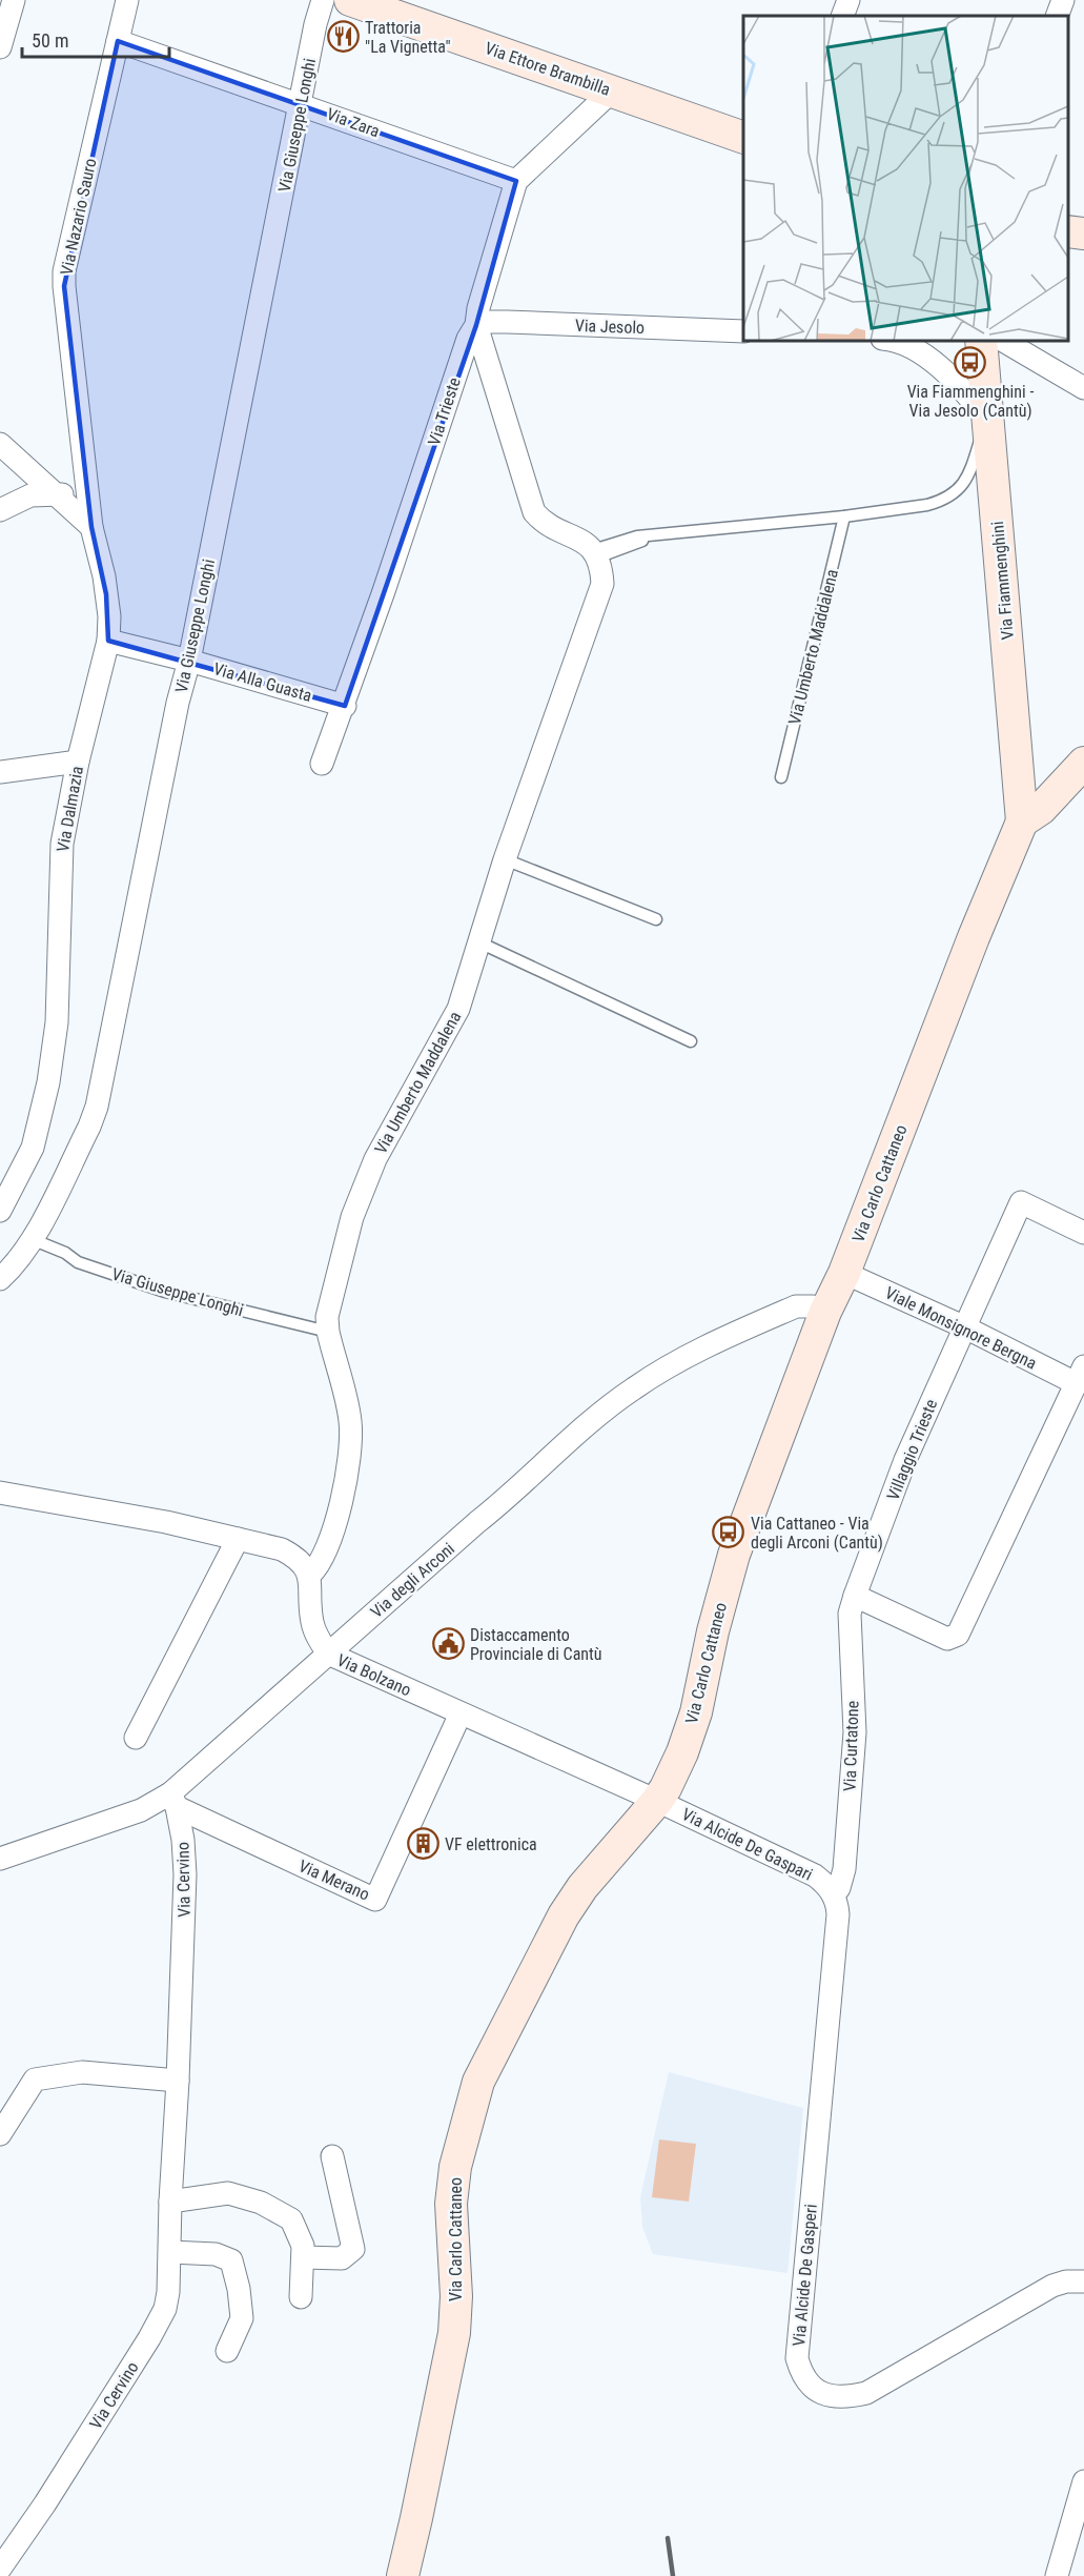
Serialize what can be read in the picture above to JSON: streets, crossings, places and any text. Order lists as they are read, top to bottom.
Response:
{
  "streets": {
    "street": [
      "Via Ettore Brambilla",
      "Via Zara",
      "Via Giuseppe Longhi",
      "Via Nazario Sauro",
      "Via Jesolo",
      "Via Trieste",
      "Via Fiammenghini",
      "Via Umberto Maddalena",
      "Via Alla Guasta",
      "Via Dalmazia",
      "Via Carlo Cattaneo",
      "Viale Monsignore Bergna",
      "Villaggio Trieste",
      "Via degli Arconi",
      "Via Bolzano",
      "Via Curtatone",
      "Via Alcide De Gaspari",
      "Via Cervino",
      "Via Merano",
      "Via Alcide De Gasperi"
    ]
  },
  "crossings": [
    ["Via Zara", "Via Giuseppe Longhi"],
    ["Via Zara", "Via Nazario Sauro"],
    ["Via Zara", "Via Trieste"],
    ["Via Giuseppe Longhi", "Via Umberto Maddalena"],
    ["Via Giuseppe Longhi", "Via Alla Guasta"],
    ["Via Nazario Sauro", "Via Dalmazia"],
    ["Via Jesolo", "Via Trieste"],
    ["Via Trieste", "Via Alla Guasta"],
    ["Via Fiammenghini", "Via Carlo Cattaneo"],
    ["Via Umberto Maddalena", "Via Bolzano"],
    ["Via Alla Guasta", "Via Dalmazia"],
    ["Via Carlo Cattaneo", "Viale Monsignore Bergna"],
    ["Via Carlo Cattaneo", "Via degli Arconi"],
    ["Via Carlo Cattaneo", "Via Bolzano"],
    ["Via Carlo Cattaneo", "Via Alcide De Gaspari"],
    ["Viale Monsignore Bergna", "Villaggio Trieste"],
    ["Villaggio Trieste", "Via Curtatone"],
    ["Via degli Arconi", "Via Bolzano"],
    ["Via degli Arconi", "Via Cervino"],
    ["Via degli Arconi", "Via Merano"],
    ["Via Bolzano", "Via Alcide De Gaspari"],
    ["Via Bolzano", "Via Merano"],
    ["Via Curtatone", "Via Alcide De Gaspari"],
    ["Via Curtatone", "Via Alcide De Gasperi"],
    ["Via Alcide De Gaspari", "Via Alcide De Gasperi"],
    ["Via Cervino", "Via Merano"]
  ],
  "places": {
    "restaurant": ["Trattoria \"La Vignetta\""],
    "bus stop": ["Via Fiammenghini - Via Jesolo (Cantù)", "Via Cattaneo - Via degli Arconi (Cantù)"],
    "public building": ["Distaccamento Provinciale di Cantù"],
    "building": ["VF elettronica"]
  },
  "scale_bar": "50 m"
}
